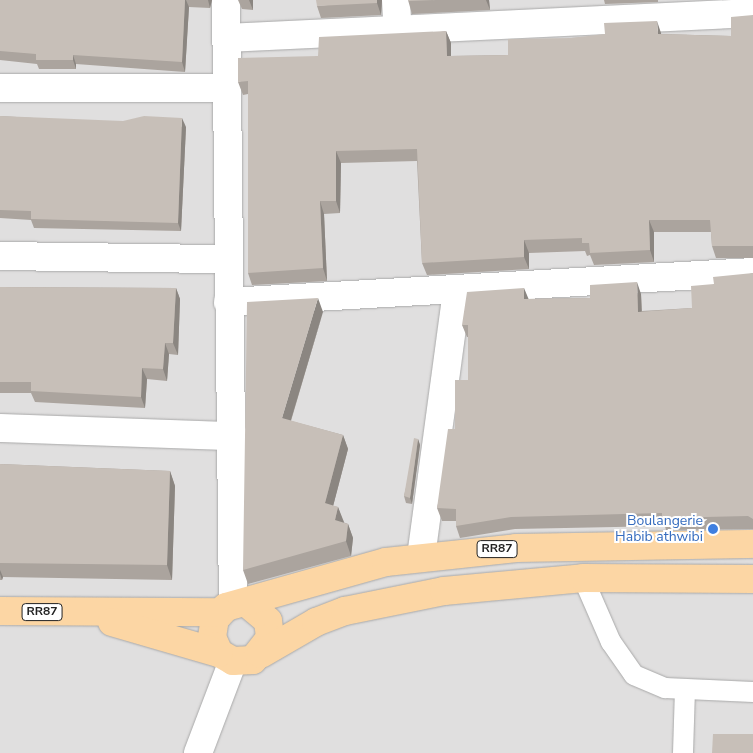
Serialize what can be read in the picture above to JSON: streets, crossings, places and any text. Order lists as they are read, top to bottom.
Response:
{
  "streets": {
    "main road": ["RR87"]
  },
  "places": ["Boulangerie Habib athwibi"]
}
